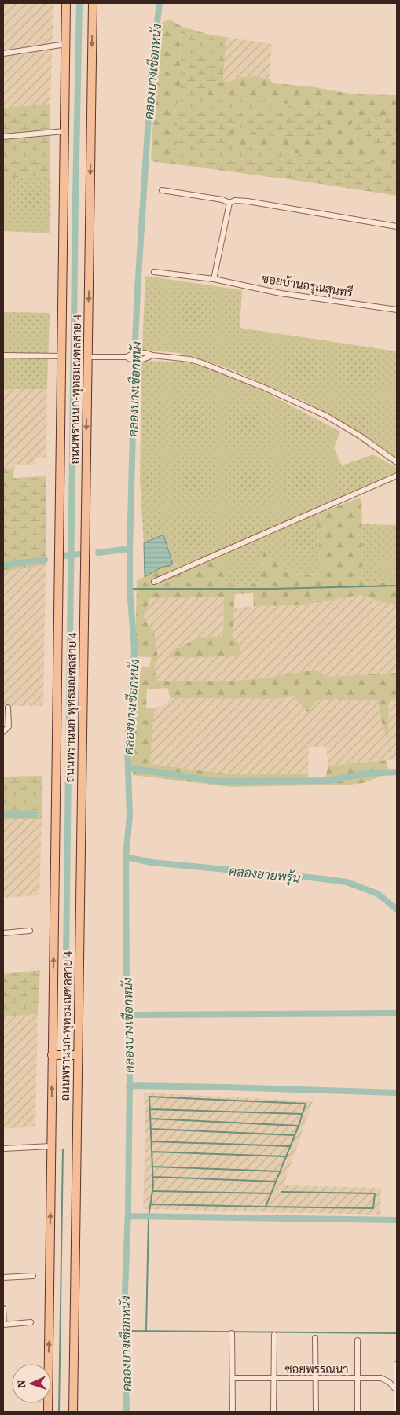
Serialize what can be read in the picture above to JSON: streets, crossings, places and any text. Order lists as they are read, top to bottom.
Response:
{
  "streets": {
    "main road": ["ถนนพรานนก-พุทธมณฑลสาย 4"],
    "street": ["ซอยบ้านอรุณสุนทรี", "ซอยพรรณนา"]
  },
  "water": ["คลองบางเชือกหนัง", "คลองยายพรุ้น"],
  "north": "left"
}
